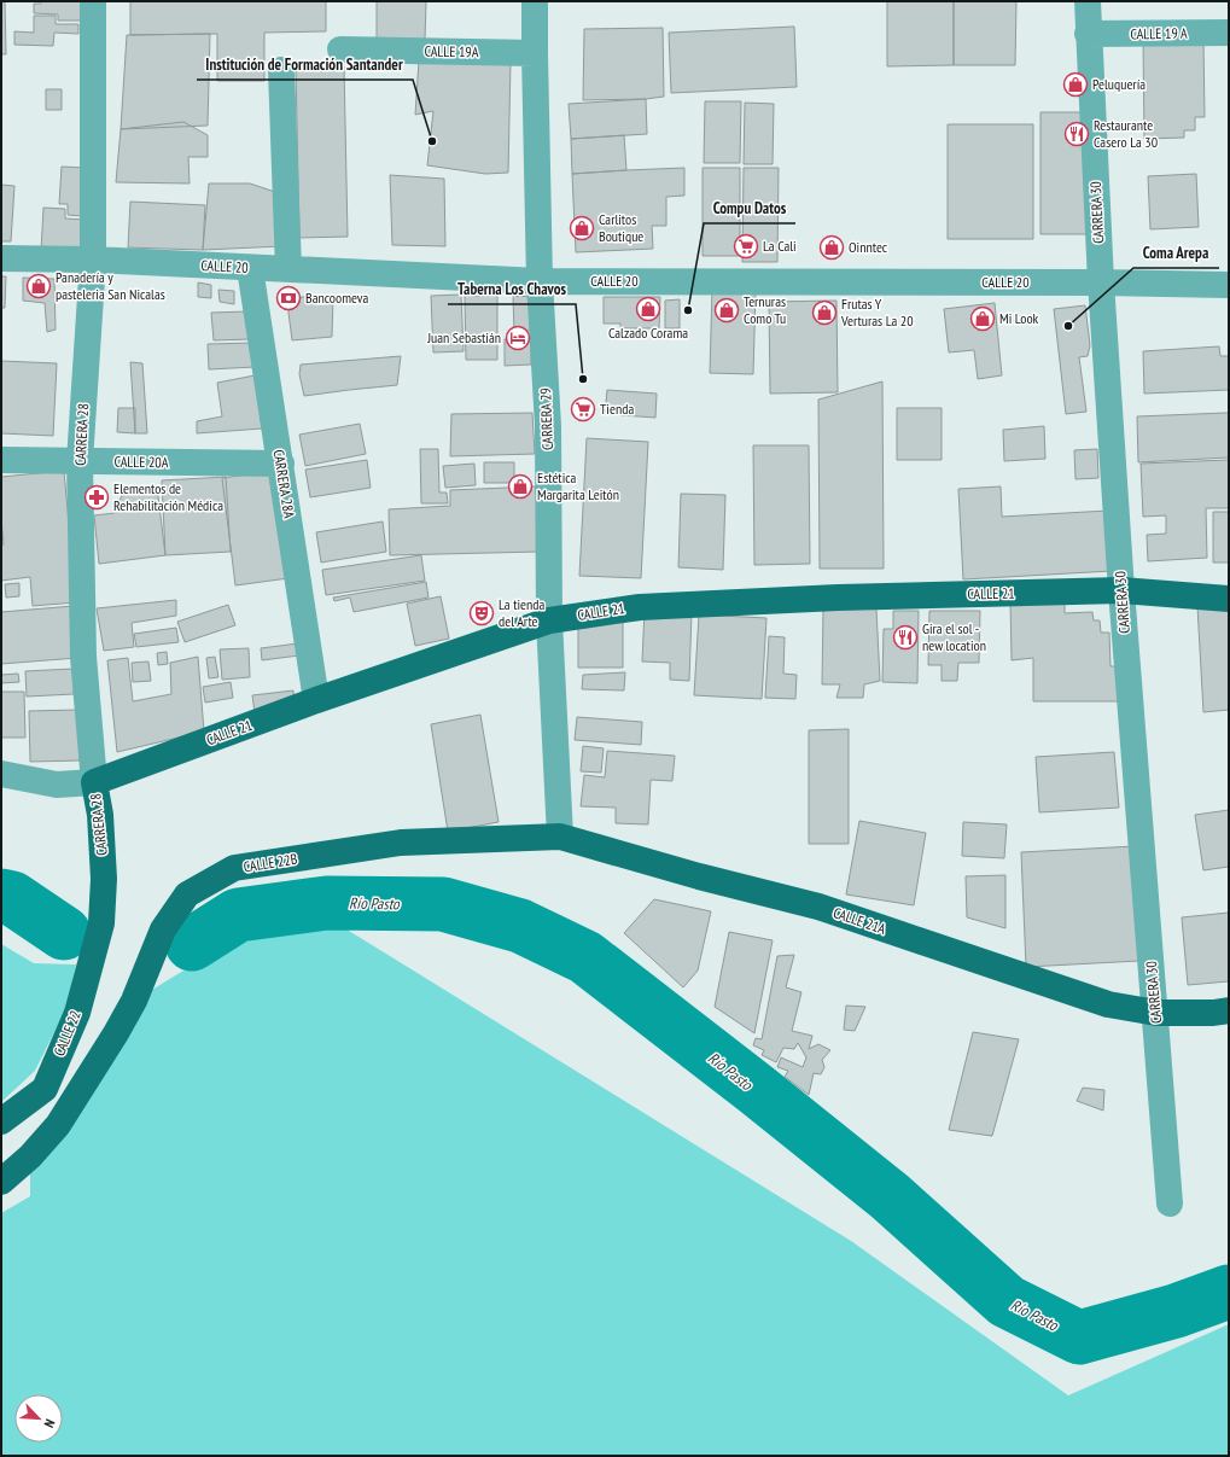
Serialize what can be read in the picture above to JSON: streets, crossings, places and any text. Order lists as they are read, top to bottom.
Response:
{
  "streets": {
    "main road": [
      "CARRERA 28",
      "CALLE 21",
      "CALLE 22B",
      "CALLE 21A",
      "CALLE 22"
    ],
    "street": [
      "CALLE 19 A",
      "CALLE 19A",
      "CARRERA 30",
      "CALLE 20",
      "CARRERA 29",
      "CALLE 20A",
      "CARRERA 28A"
    ]
  },
  "crossings": [
    ["CALLE 19 A", "CARRERA 30"],
    ["CALLE 19A", "CARRERA 29"],
    ["CARRERA 30", "CALLE 20"],
    ["CARRERA 30", "CALLE 21"],
    ["CARRERA 30", "CALLE 21A"],
    ["CALLE 20", "CARRERA 29"],
    ["CALLE 20", "CARRERA 28"],
    ["CALLE 20", "CARRERA 28A"],
    ["CARRERA 29", "CALLE 21"],
    ["CARRERA 29", "CALLE 22B"],
    ["CARRERA 29", "CALLE 21A"],
    ["CARRERA 28", "CALLE 20A"],
    ["CARRERA 28", "CALLE 21"],
    ["CARRERA 28", "CALLE 22"],
    ["CALLE 20A", "CARRERA 28A"],
    ["CARRERA 28A", "CALLE 21"],
    ["CALLE 22B", "CALLE 21A"]
  ],
  "water": ["Río Pasto"],
  "places": {
    "shop": [
      "Peluquería",
      "Carlitos Boutique",
      "Oinntec",
      "Panadería y pasteleria San Nicalas",
      "Calzado Corama",
      "Ternuras Como Tu",
      "Frutas Y Verturas La 20",
      "Mi Look",
      "Estética Margarita Leitón"
    ],
    "restaurant": ["Restaurante Casero La 30", "Gira el sol - new location"],
    "other": [
      "Institución de Formación Santander",
      "Compu Datos",
      "Coma Arepa",
      "Taberna Los Chavos"
    ],
    "supermarket": ["La Cali", "Tienda"],
    "bank": ["Bancoomeva"],
    "hotel": ["Juan Sebastián"],
    "pharmacy": ["Elementos de Rehabilitación Médica"],
    "theatre": ["La tienda del Arte"]
  },
  "north": "bottom right"
}
